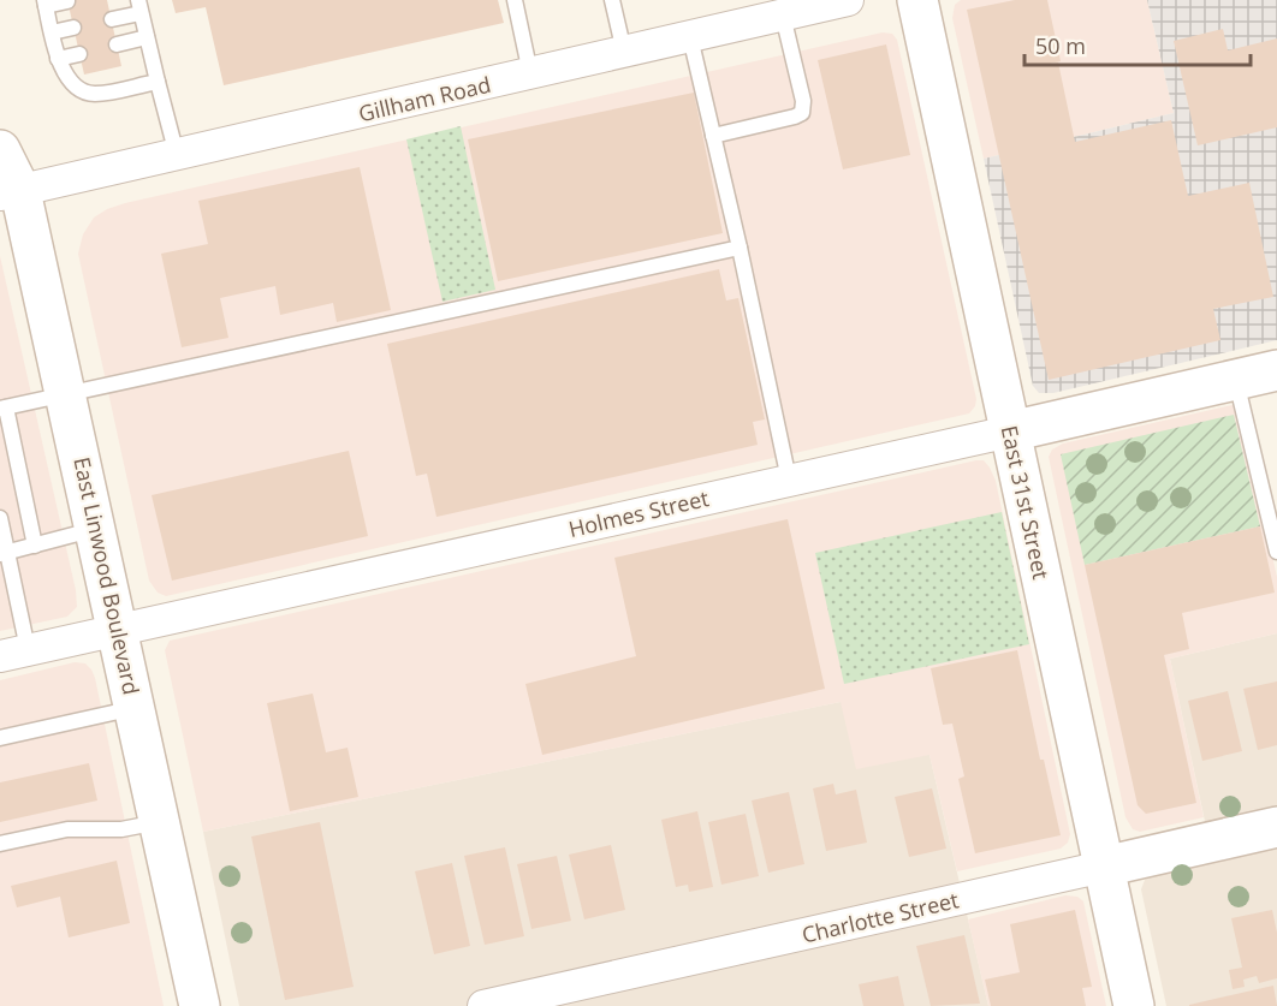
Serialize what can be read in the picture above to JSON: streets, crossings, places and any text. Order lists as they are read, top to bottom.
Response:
{
  "streets": {
    "main road": [
      "East 31st Street",
      "Holmes Street",
      "East Linwood Boulevard",
      "Charlotte Street"
    ],
    "street": ["Gillham Road"]
  },
  "crossings": [
    ["Gillham Road", "East Linwood Boulevard"],
    ["East 31st Street", "Holmes Street"],
    ["East 31st Street", "Charlotte Street"],
    ["Holmes Street", "East Linwood Boulevard"]
  ],
  "scale_bar": "50 m"
}
